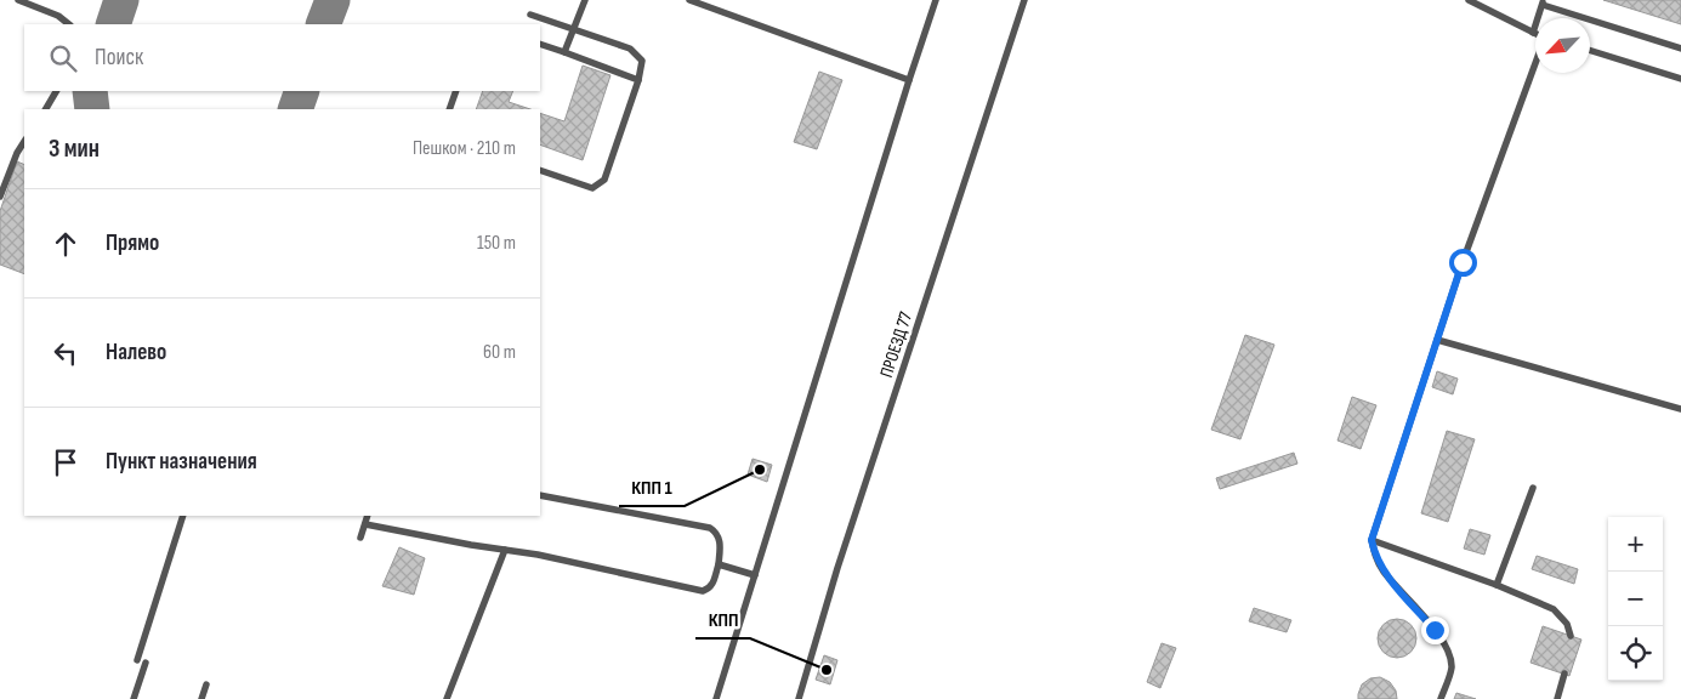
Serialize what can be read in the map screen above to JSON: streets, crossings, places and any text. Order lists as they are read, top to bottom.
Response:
{
  "streets": {
    "lane": ["ПРОЕЗД 77"]
  },
  "places": ["КПП 1", "КПП"],
  "north": "bottom left",
  "page": {
    "search": "Поиск",
    "heading": ["3 мин", "Пешком · 210 m"],
    "list": [
      ["Прямо", "150 m"],
      ["Налево", "60 m"],
      "Пункт назначения"
    ],
    "map_buttons": ["+", "−"]
  }
}
